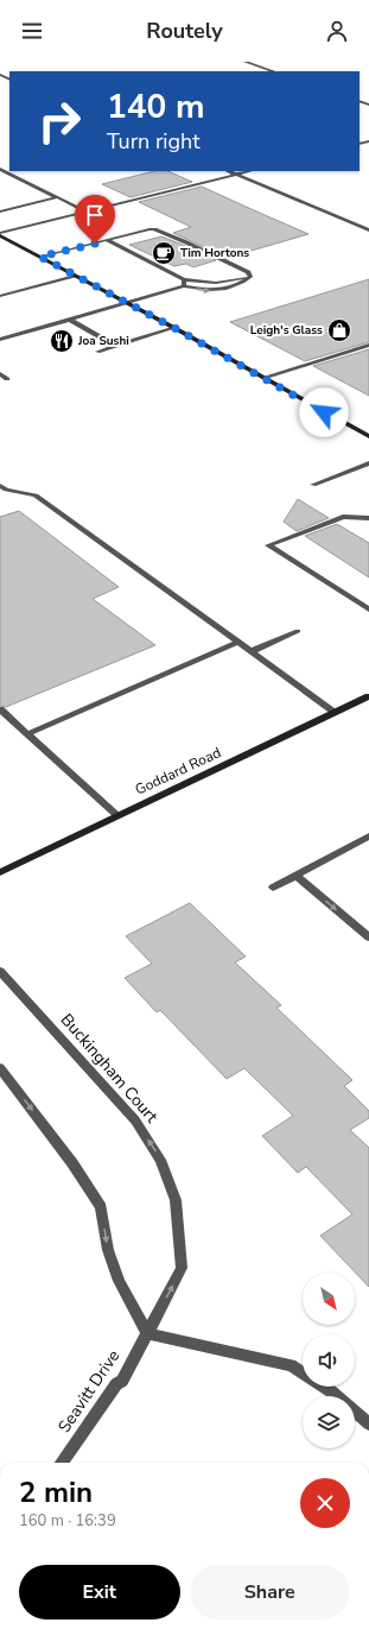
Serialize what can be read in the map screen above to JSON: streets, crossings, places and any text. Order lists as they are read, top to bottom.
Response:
{
  "streets": {
    "main road": ["Goddard Road"],
    "street": ["Buckingham Court", "Seavitt Drive"]
  },
  "crossings": [
    ["Buckingham Court", "Seavitt Drive"]
  ],
  "places": {
    "cafe": ["Tim Hortons"],
    "shop": ["Leigh's Glass"],
    "restaurant": ["Joa Sushi"]
  },
  "north": "bottom right",
  "page": {
    "header": "Routely",
    "turn": ["140 m", "Turn right"],
    "heading": ["2 min", "160 m · 16:39"],
    "buttons": ["Exit", "Share"]
  }
}
